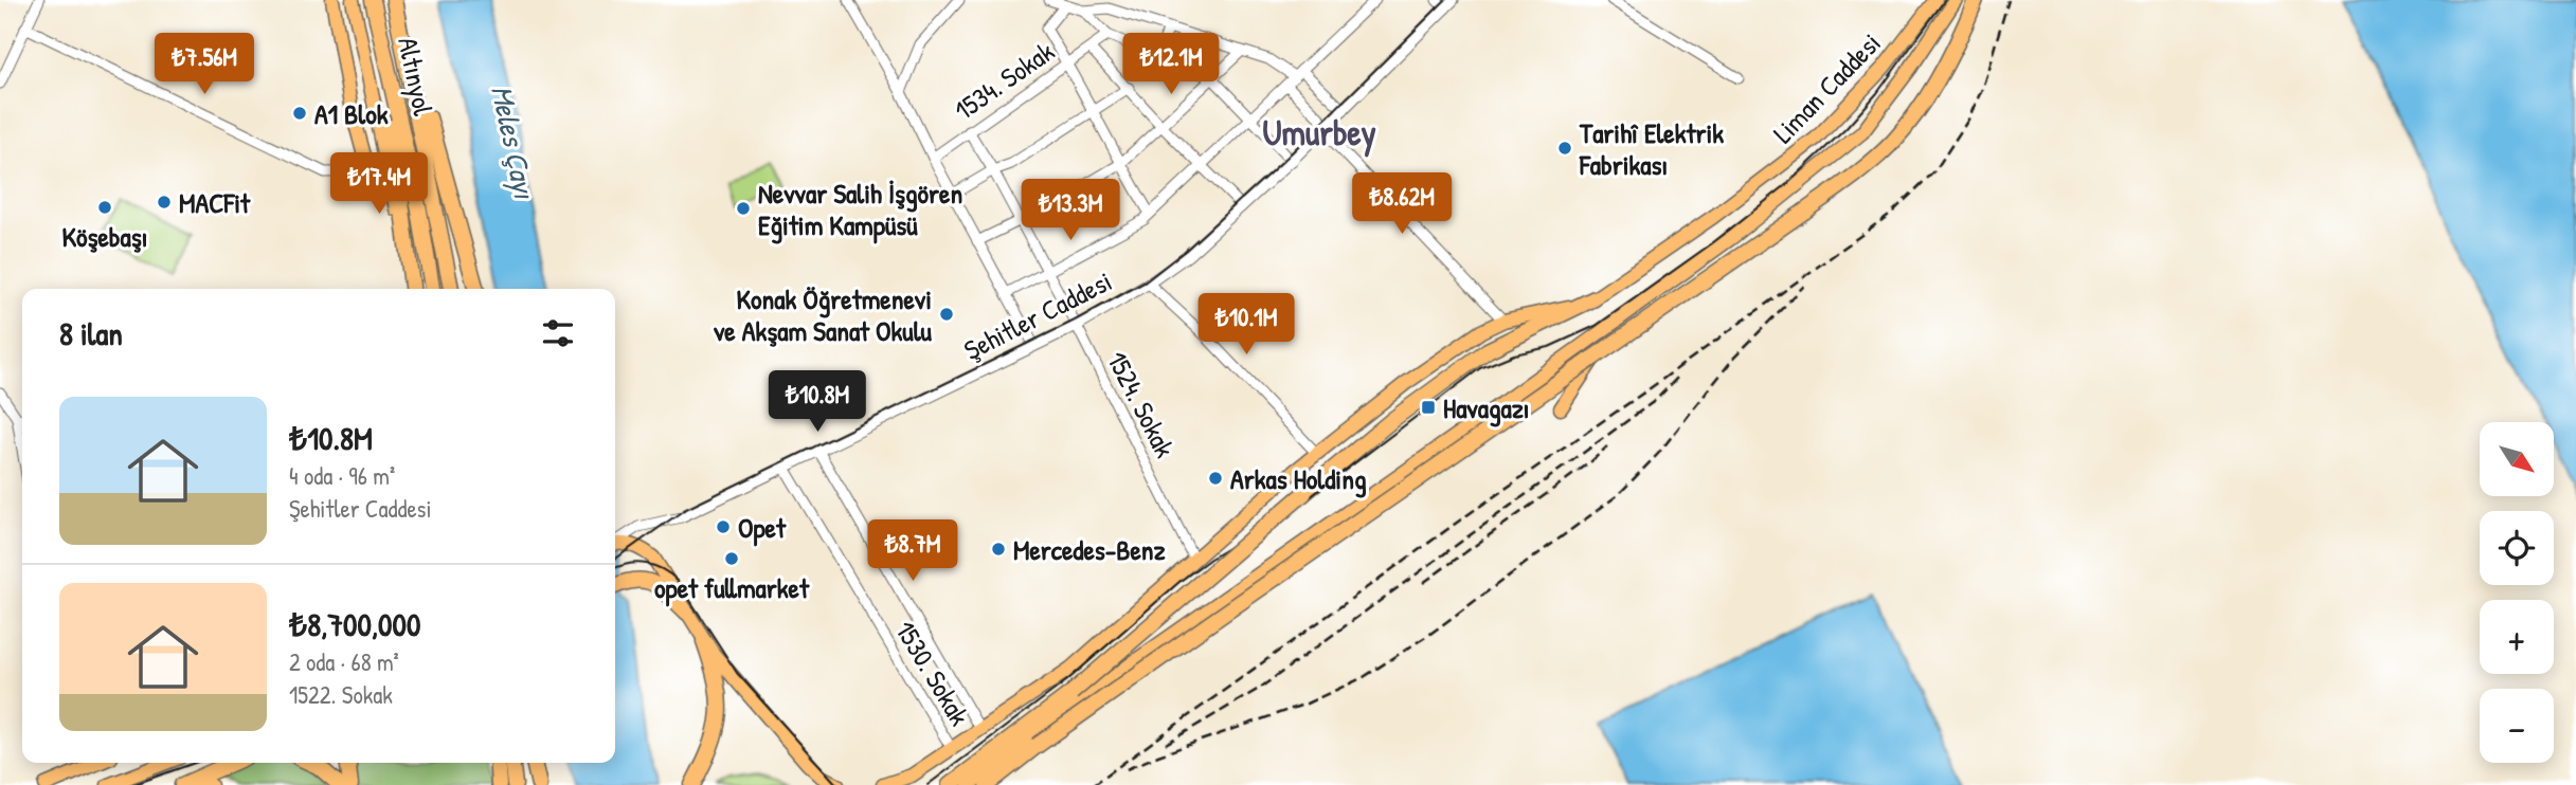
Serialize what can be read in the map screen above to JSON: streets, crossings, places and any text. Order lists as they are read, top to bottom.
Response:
{
  "streets": {
    "highway": ["Altınyol"],
    "main road": ["Liman Caddesi"],
    "street": [
      "1534. Sokak",
      "Şehitler Caddesi",
      "1524. Sokak",
      "1530. Sokak"
    ]
  },
  "crossings": [
    ["1534. Sokak", "1524. Sokak"],
    ["Liman Caddesi", "1524. Sokak"],
    ["Liman Caddesi", "1530. Sokak"],
    ["Şehitler Caddesi", "1524. Sokak"],
    ["Şehitler Caddesi", "1530. Sokak"]
  ],
  "districts": ["Umurbey"],
  "water": ["Meles Çayı"],
  "places": {
    "other": [
      "A1 Blok",
      "Tarihî Elektrik Fabrikası",
      "MACFit",
      "Köşebaşı",
      "Nevvar Salih İşgören Eğitim Kampüsü",
      "Konak Öğretmenevi ve Akşam Sanat Okulu",
      "Arkas Holding",
      "Opet",
      "Mercedes-Benz",
      "opet fullmarket"
    ],
    "transit": ["Havagazı"]
  },
  "north": "bottom right",
  "page": {
    "price": [
      "₺7.56M",
      "₺12.1M",
      "₺17.4M",
      "₺8.62M",
      "₺13.3M",
      "₺10.1M",
      "₺10.8M",
      "₺8.7M"
    ],
    "heading": "8 ilan",
    "list": [
      {
        "name": "₺10.8M",
        "note": "4 oda · 96 m² · Şehitler Caddesi"
      },
      {
        "name": "₺8,700,000",
        "note": "2 oda · 68 m² · 1522. Sokak"
      }
    ],
    "map_buttons": ["+", "−"]
  }
}
